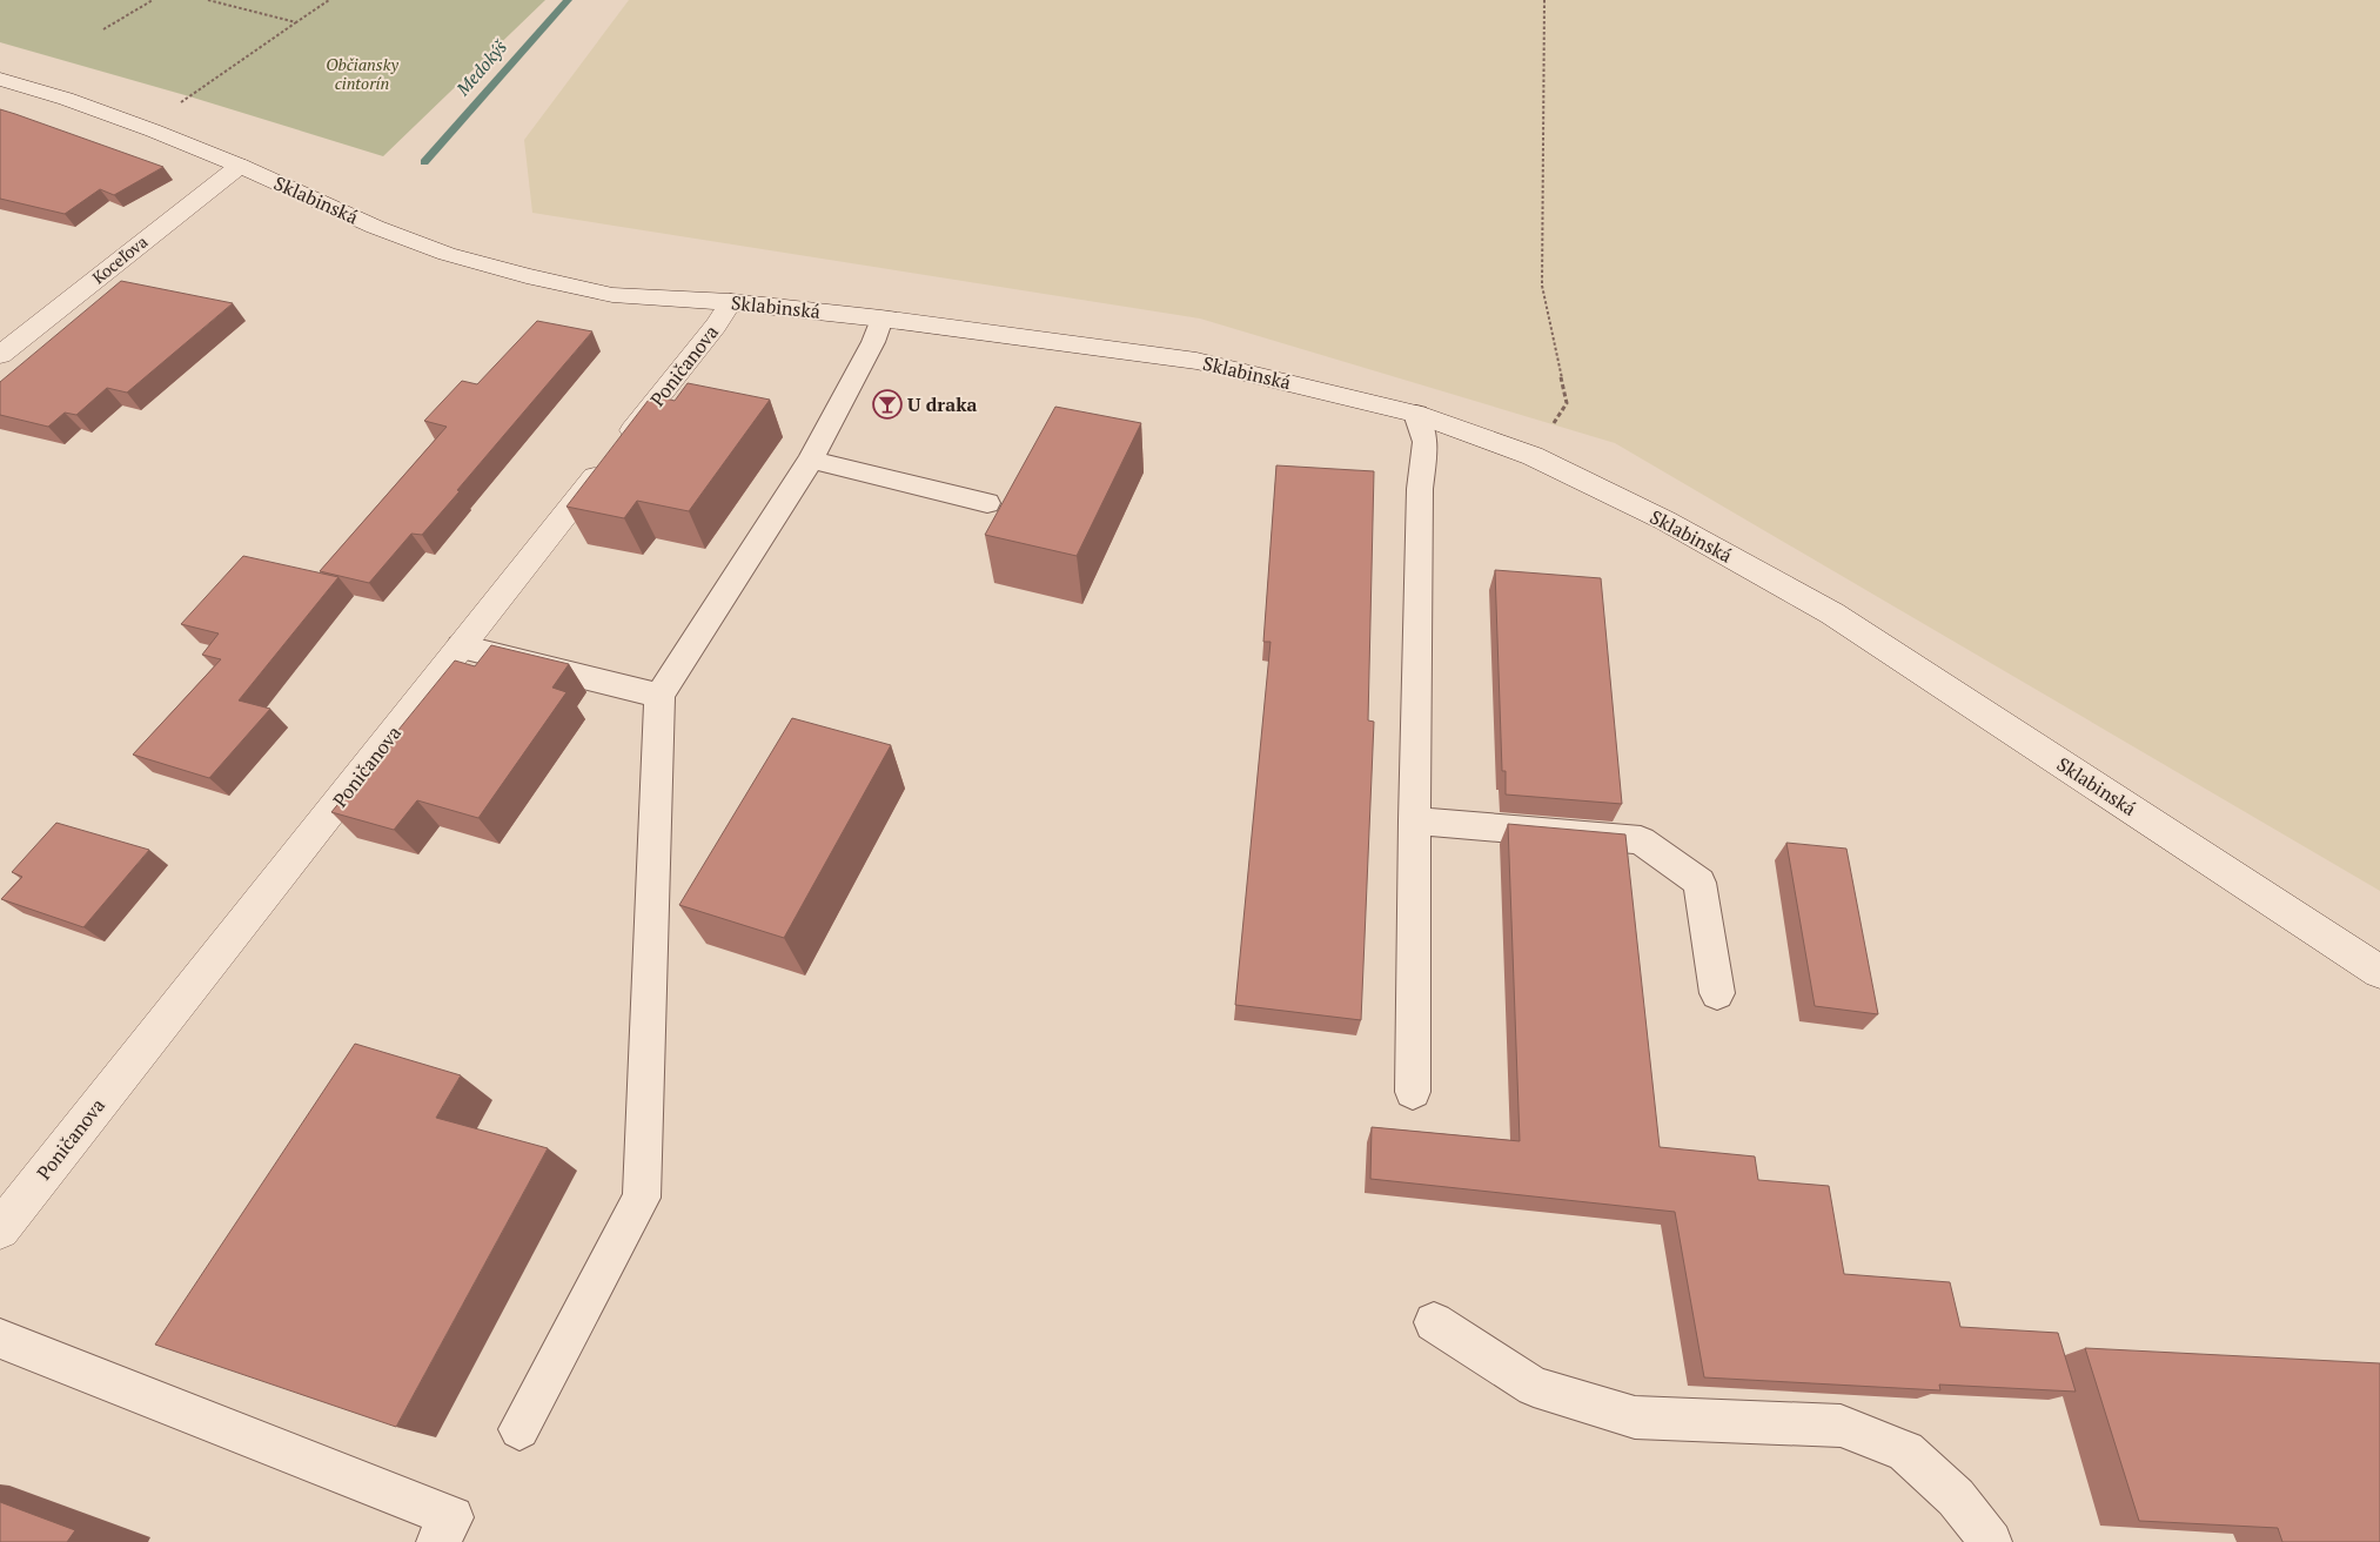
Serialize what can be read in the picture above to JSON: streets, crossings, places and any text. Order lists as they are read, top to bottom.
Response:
{
  "streets": {
    "street": ["Sklabinská", "Koceľova", "Poničanova"]
  },
  "crossings": [
    ["Sklabinská", "Koceľova"],
    ["Sklabinská", "Poničanova"]
  ],
  "water": ["Medokýš"],
  "parks": ["Občiansky cintorín"],
  "places": {
    "bar": ["U draka"]
  }
}
